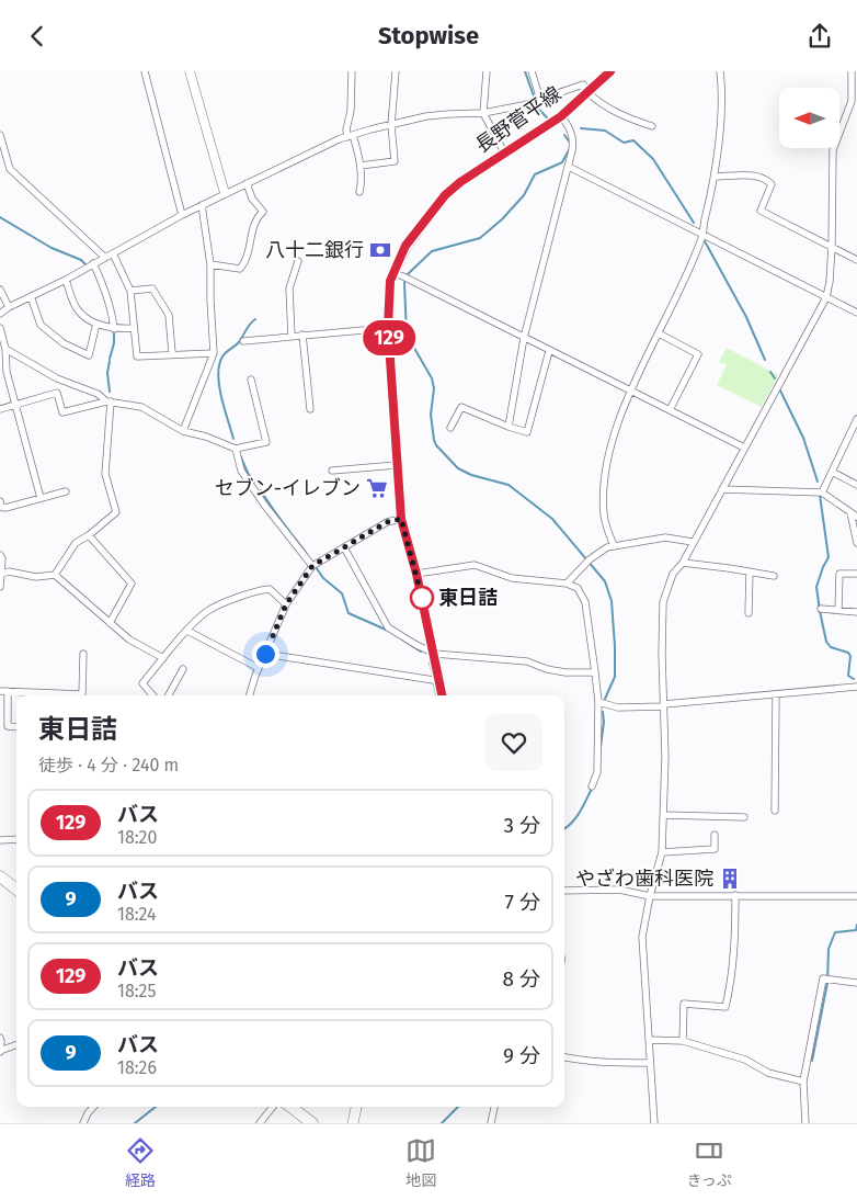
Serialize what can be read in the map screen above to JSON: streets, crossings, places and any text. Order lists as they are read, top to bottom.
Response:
{
  "streets": {
    "main road": ["長野菅平線"]
  },
  "places": {
    "bank": ["八十二銀行"],
    "supermarket": ["セブン-イレブン"],
    "other": ["東日詰"],
    "building": ["やざわ歯科医院"]
  },
  "lines": ["bus line 129"],
  "north": "left",
  "page": {
    "header": "Stopwise",
    "on_map": "129",
    "heading": ["東日詰", "徒歩 · 4 分 · 240 m"],
    "list": [
      {
        "mark": "129",
        "name": "バス",
        "note": "18:20",
        "value": "3 分"
      },
      {
        "mark": "9",
        "name": "バス",
        "note": "18:24",
        "value": "7 分"
      },
      {
        "mark": "129",
        "name": "バス",
        "note": "18:25",
        "value": "8 分"
      },
      {
        "mark": "9",
        "name": "バス",
        "note": "18:26",
        "value": "9 分"
      }
    ],
    "tabs": ["経路", "地図", "きっぷ"]
  }
}
